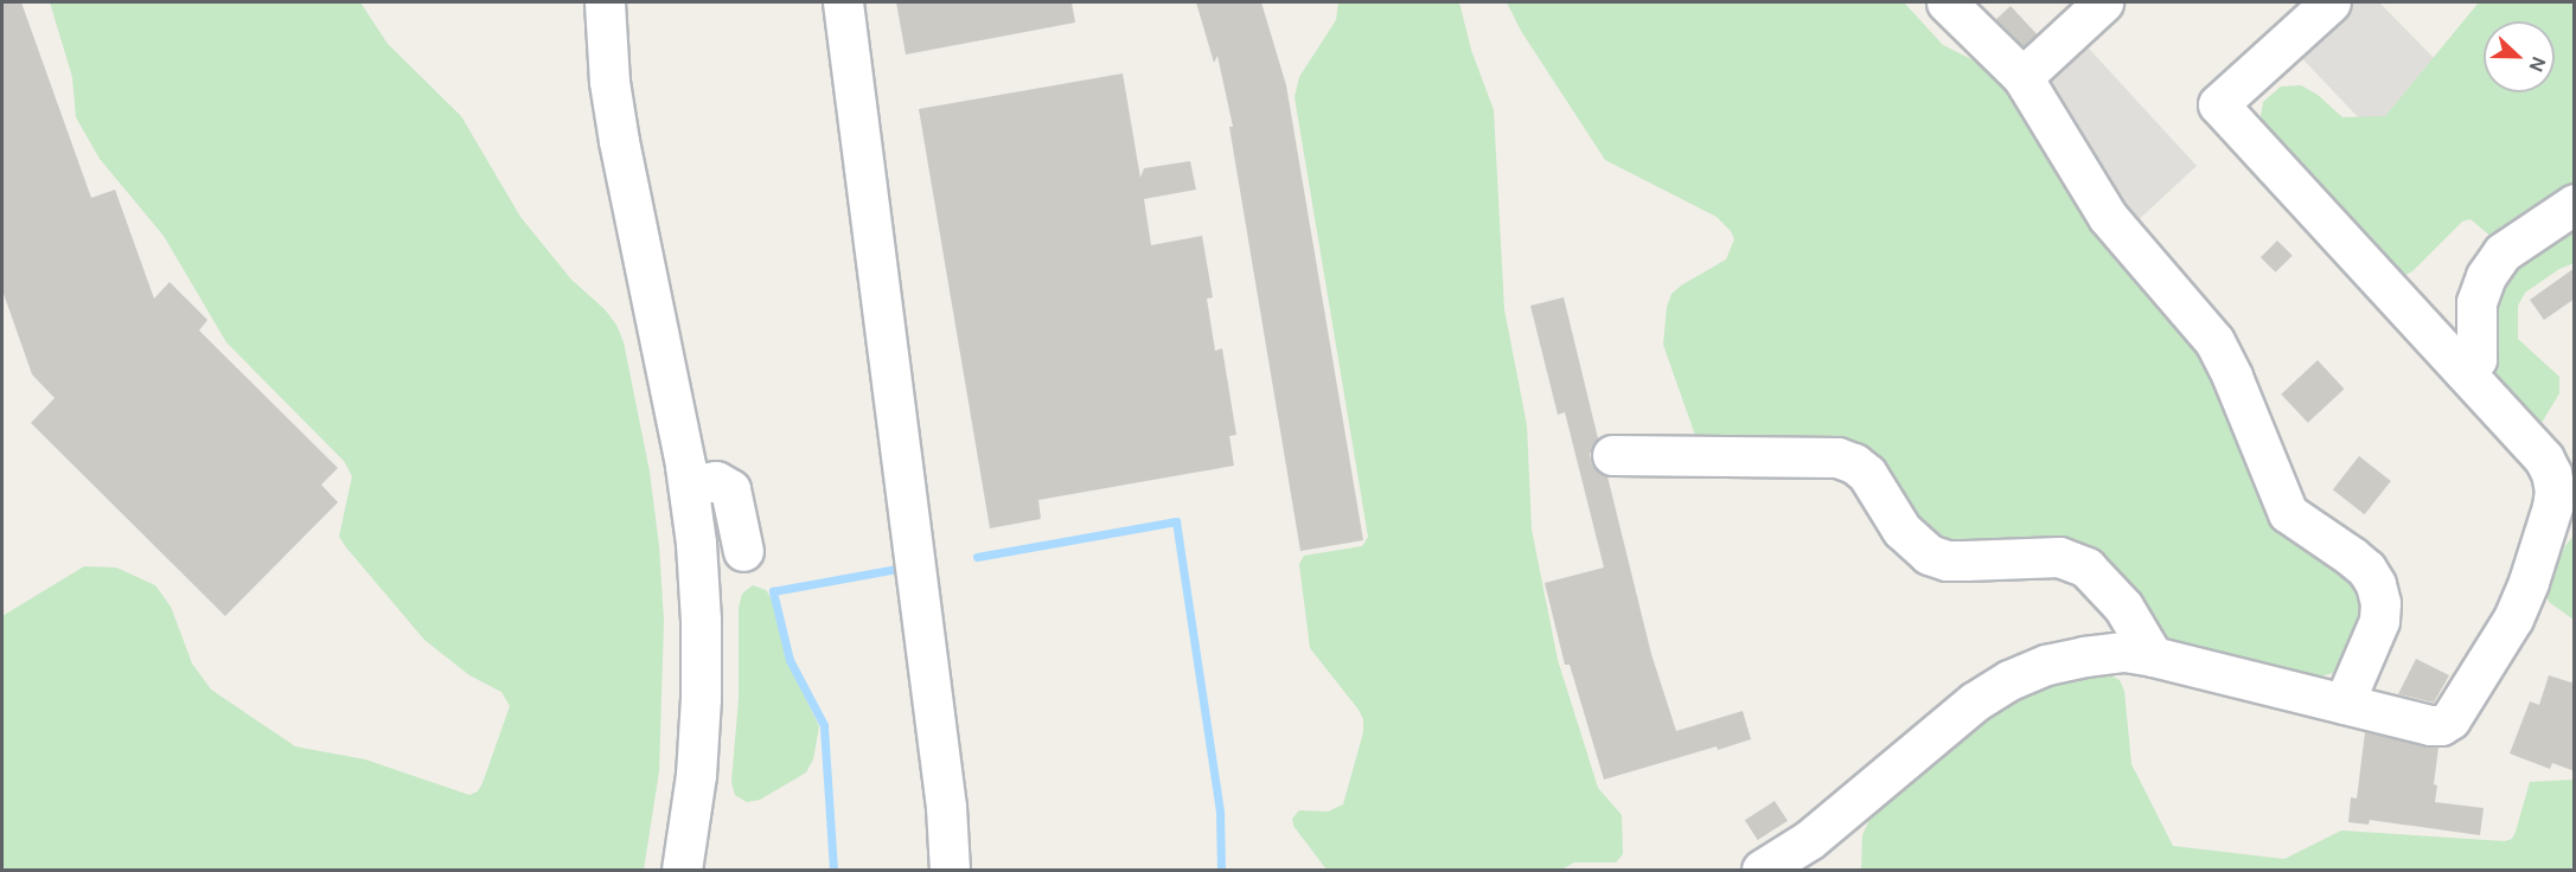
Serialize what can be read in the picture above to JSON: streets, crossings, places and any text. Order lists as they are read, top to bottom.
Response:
{
  "north": "right"
}
